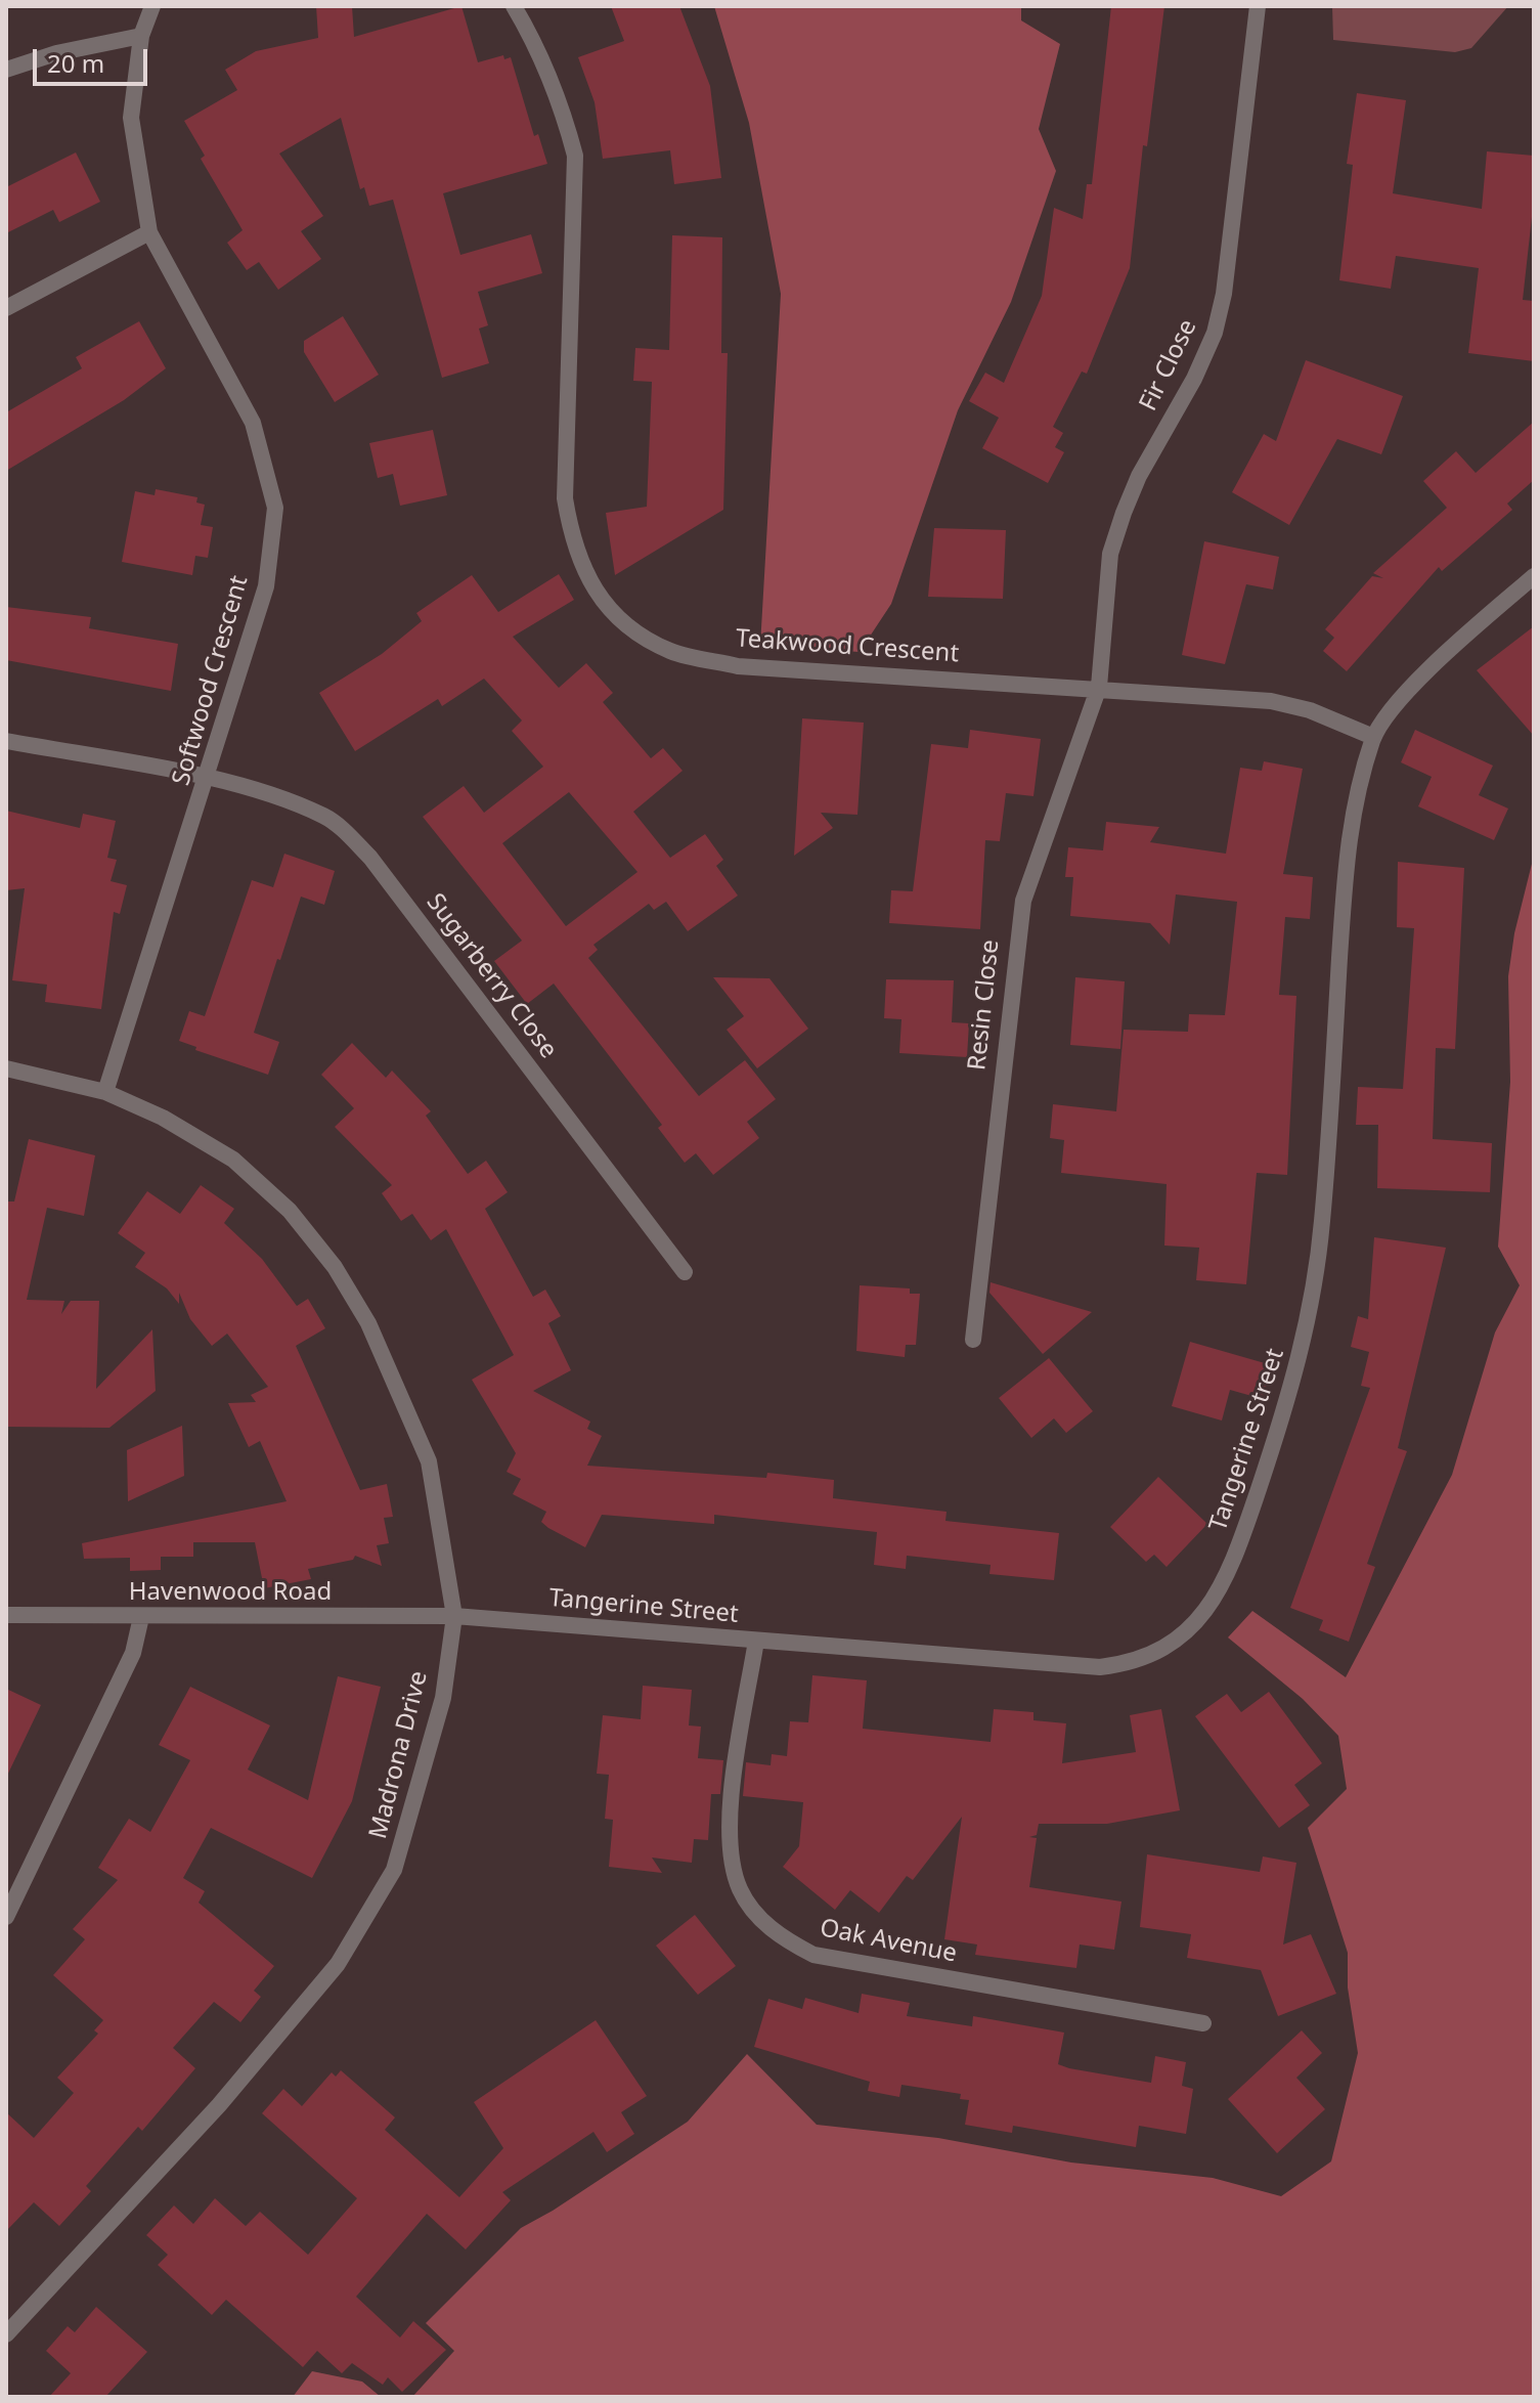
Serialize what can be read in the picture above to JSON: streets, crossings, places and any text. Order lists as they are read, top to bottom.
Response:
{
  "streets": {
    "street": [
      "Fir Close",
      "Teakwood Crescent",
      "Softwood Crescent",
      "Sugarberry Close",
      "Resin Close",
      "Tangerine Street",
      "Havenwood Road",
      "Madrona Drive",
      "Oak Avenue"
    ]
  },
  "crossings": [
    ["Fir Close", "Teakwood Crescent"],
    ["Fir Close", "Resin Close"],
    ["Teakwood Crescent", "Resin Close"],
    ["Teakwood Crescent", "Tangerine Street"],
    ["Softwood Crescent", "Sugarberry Close"],
    ["Softwood Crescent", "Madrona Drive"],
    ["Tangerine Street", "Havenwood Road"],
    ["Tangerine Street", "Madrona Drive"],
    ["Tangerine Street", "Oak Avenue"],
    ["Havenwood Road", "Madrona Drive"]
  ],
  "scale_bar": "20 m"
}
